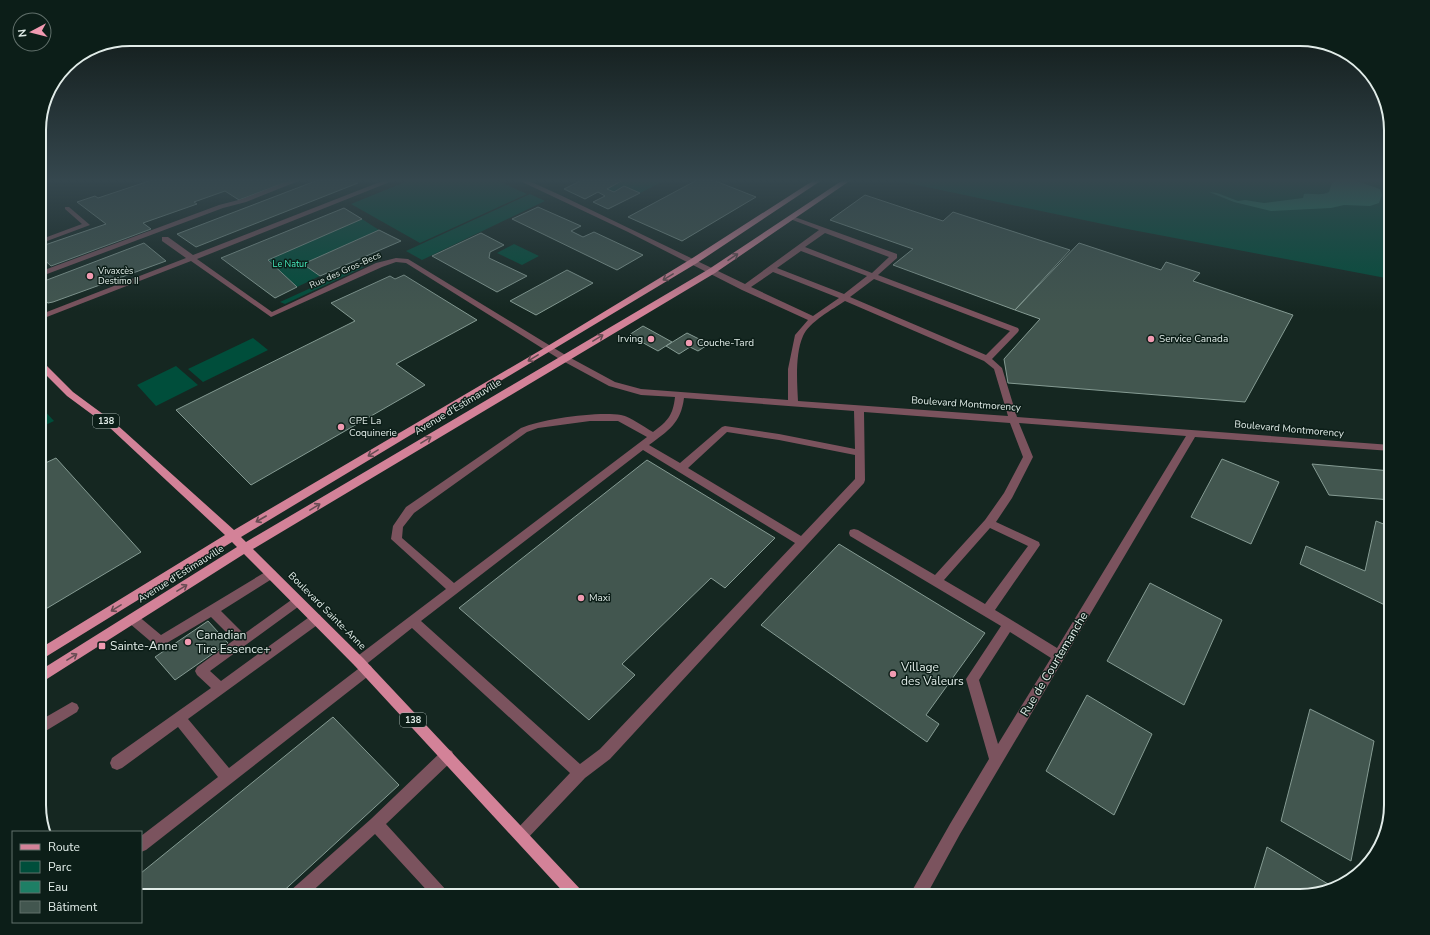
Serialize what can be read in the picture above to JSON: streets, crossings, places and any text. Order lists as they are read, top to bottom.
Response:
{
  "streets": {
    "main road": ["Avenue d'Estimauville", "138", "Boulevard Sainte-Anne"],
    "street": ["Rue des Gros-Becs", "Boulevard Montmorency", "Rue de Courtemanche"]
  },
  "crossings": [
    ["Rue des Gros-Becs", "Boulevard Montmorency"],
    ["Rue des Gros-Becs", "Avenue d'Estimauville"],
    ["Boulevard Montmorency", "Avenue d'Estimauville"],
    ["Boulevard Montmorency", "Rue de Courtemanche"],
    ["Avenue d'Estimauville", "Boulevard Sainte-Anne"]
  ],
  "parks": ["Le Natur"],
  "places": {
    "other": [
      "Vivaxcès Destimo II",
      "Irving",
      "Service Canada",
      "Couche-Tard",
      "CPE La Coquinerie",
      "Maxi",
      "Canadian Tire Essence+",
      "Village des Valeurs"
    ],
    "transit": ["Sainte-Anne"]
  },
  "legend": [
    "Route",
    "Parc",
    "Eau",
    "Bâtiment"
  ],
  "north": "left"
}
